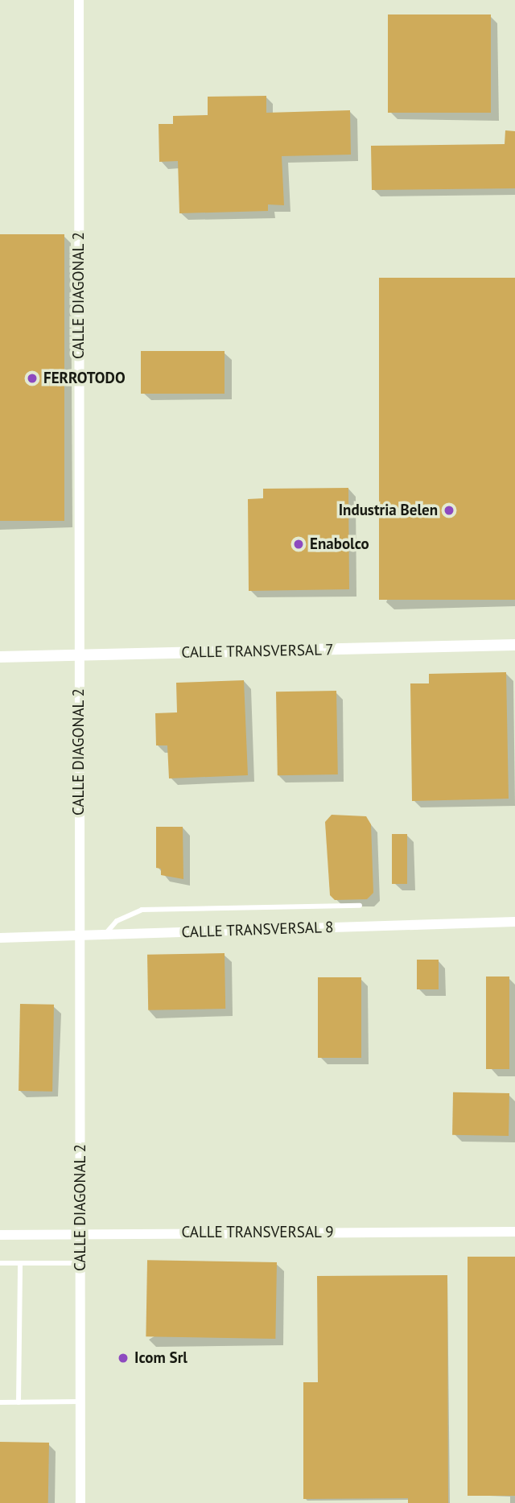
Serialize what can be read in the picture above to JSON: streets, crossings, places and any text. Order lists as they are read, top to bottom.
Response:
{
  "streets": {
    "street": [
      "CALLE DIAGONAL 2",
      "CALLE TRANSVERSAL 7",
      "CALLE TRANSVERSAL 8",
      "CALLE TRANSVERSAL 9"
    ]
  },
  "crossings": [
    ["CALLE DIAGONAL 2", "CALLE TRANSVERSAL 7"],
    ["CALLE DIAGONAL 2", "CALLE TRANSVERSAL 8"],
    ["CALLE DIAGONAL 2", "CALLE TRANSVERSAL 9"]
  ],
  "places": [
    "FERROTODO",
    "Industria Belen",
    "Enabolco",
    "Icom Srl"
  ]
}
